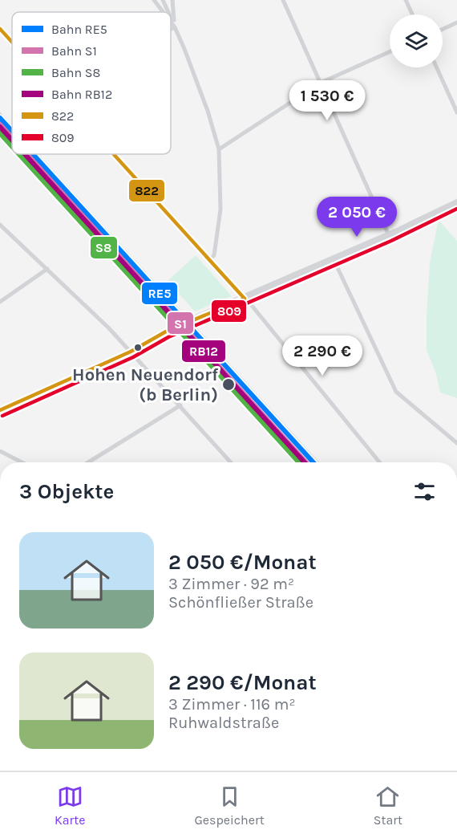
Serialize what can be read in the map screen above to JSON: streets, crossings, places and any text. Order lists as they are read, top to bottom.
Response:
{
  "places": ["Hohen Neuendorf (b Berlin)"],
  "lines": [
    "transit line 822",
    "rail line RE5",
    "rail line S1",
    "rail line RB12",
    "rail line S8",
    "transit line 809"
  ],
  "legend": [
    "Bahn RE5",
    "Bahn S1",
    "Bahn S8",
    "Bahn RB12",
    "822",
    "809"
  ],
  "page": {
    "price": ["1 530 €", "2 050 €", "2 290 €"],
    "heading": "3 Objekte",
    "list": [
      {
        "name": "2 050 €/Monat",
        "note": "3 Zimmer · 92 m² · Schönfließer Straße"
      },
      {
        "name": "2 290 €/Monat",
        "note": "3 Zimmer · 116 m² · Ruhwaldstraße"
      }
    ],
    "tabs": ["Karte", "Gespeichert", "Start"]
  }
}
